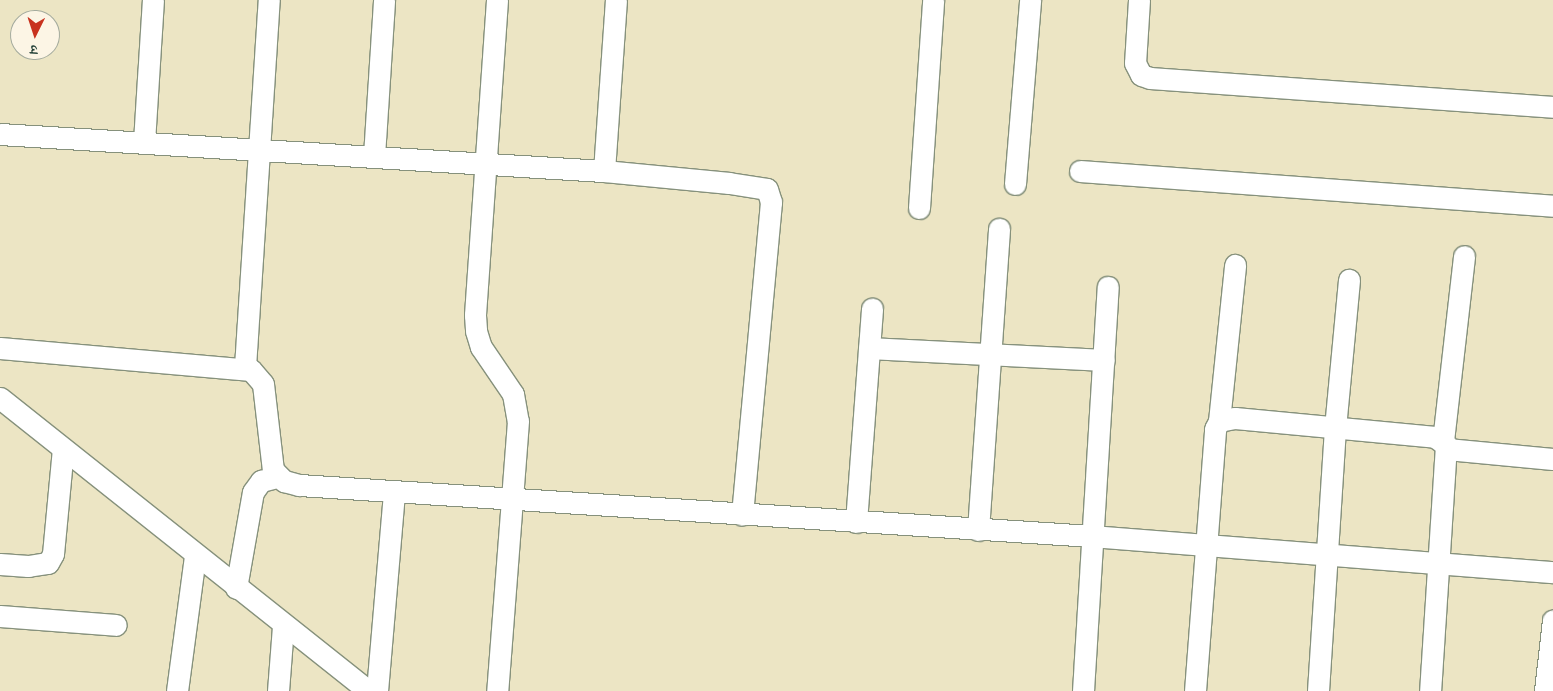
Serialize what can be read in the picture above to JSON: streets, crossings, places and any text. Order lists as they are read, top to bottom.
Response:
{
  "north": "bottom"
}
